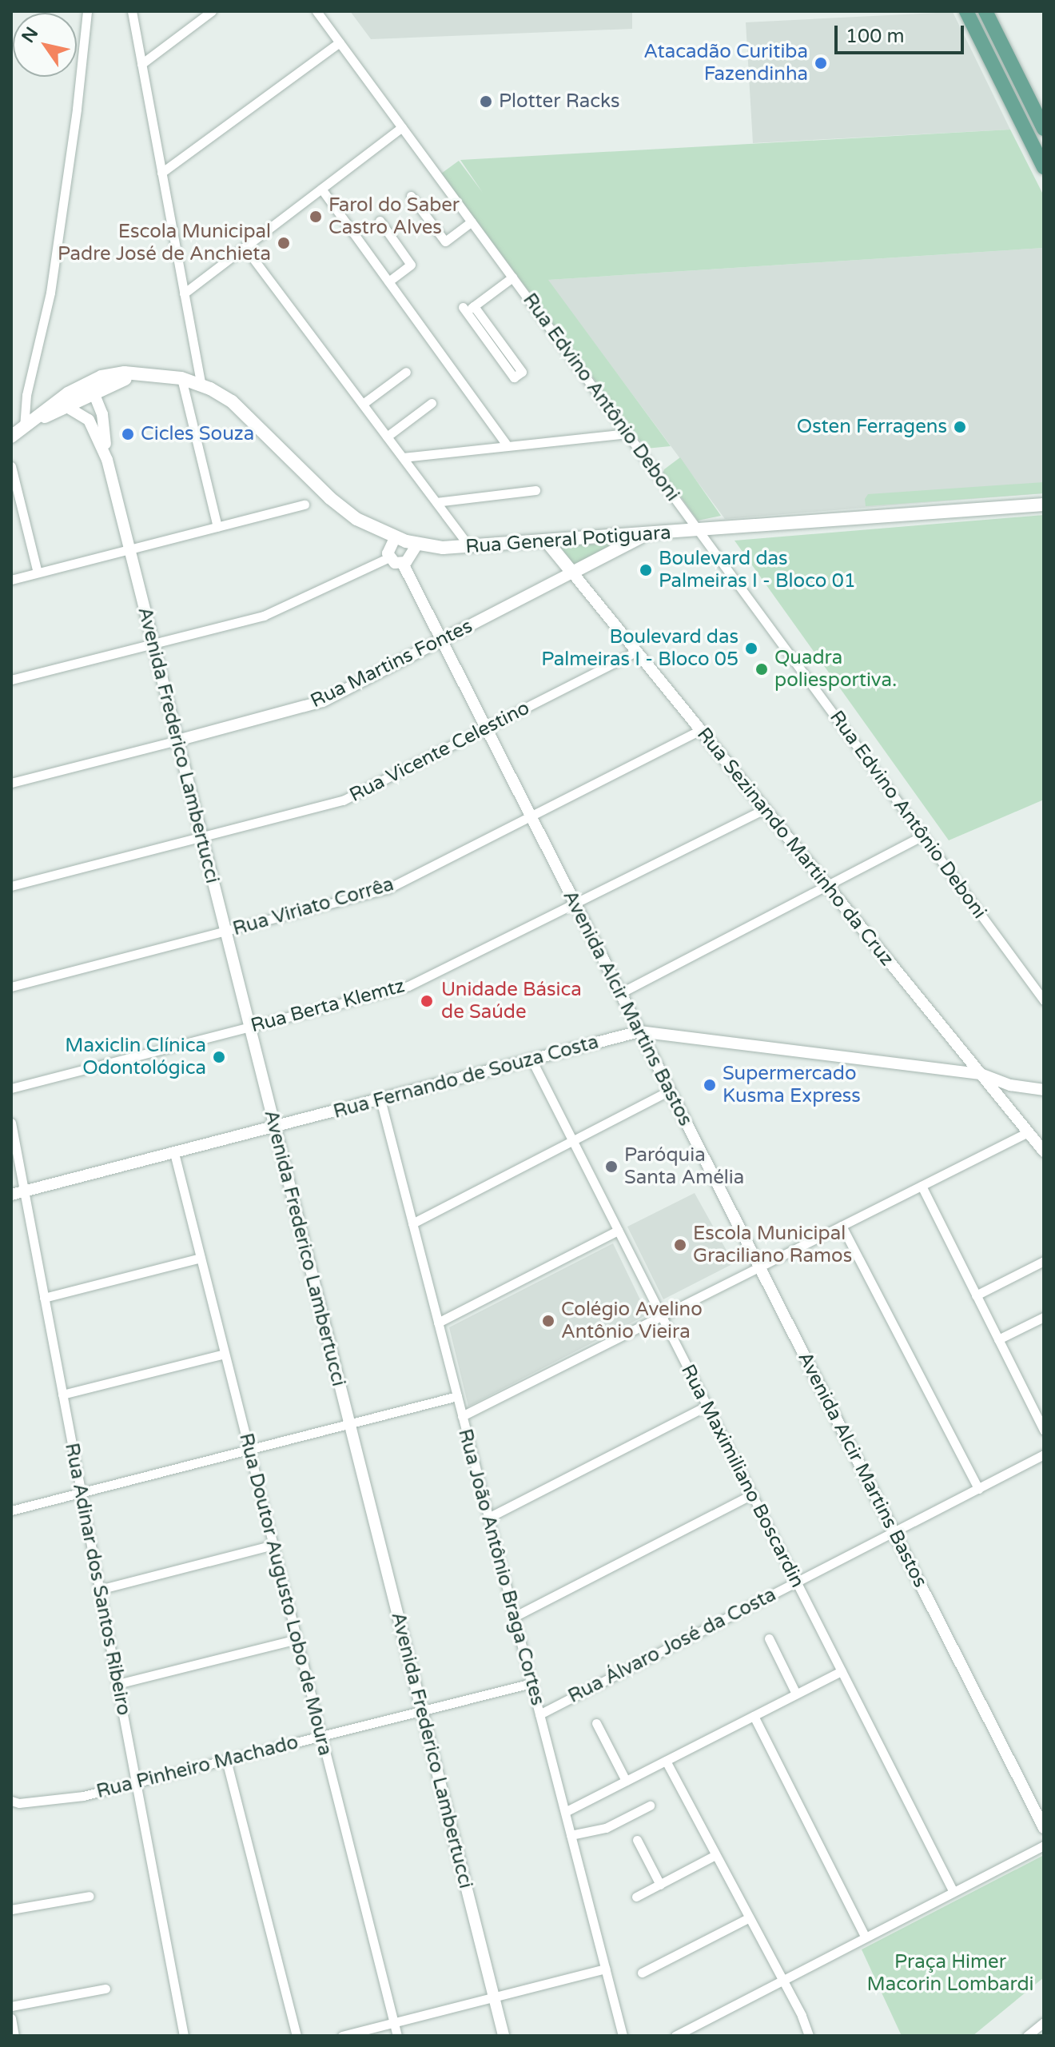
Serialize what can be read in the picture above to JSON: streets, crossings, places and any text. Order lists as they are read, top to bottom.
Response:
{
  "streets": {
    "main road": ["Rua General Potiguara", "Rua Martins Fontes", "Rua Sezinando Martinho da Cruz"],
    "street": [
      "Rua Edvino Antônio Deboni",
      "Avenida Frederico Lambertucci",
      "Rua Vicente Celestino",
      "Rua Viriato Corrêa",
      "Rua Berta Klemtz",
      "Avenida Alcir Martins Bastos",
      "Rua Fernando de Souza Costa",
      "Rua Maximiliano Boscardin",
      "Rua João Antônio Braga Cortes",
      "Rua Adinar dos Santos Ribeiro",
      "Rua Doutor Augusto Lobo de Moura",
      "Rua Álvaro José da Costa",
      "Rua Pinheiro Machado"
    ]
  },
  "crossings": [
    ["Rua Edvino Antônio Deboni", "Rua General Potiguara"],
    ["Rua General Potiguara", "Rua Martins Fontes"],
    ["Rua General Potiguara", "Avenida Frederico Lambertucci"],
    ["Rua General Potiguara", "Rua Sezinando Martinho da Cruz"],
    ["Rua Martins Fontes", "Avenida Frederico Lambertucci"],
    ["Rua Martins Fontes", "Rua Sezinando Martinho da Cruz"],
    ["Rua Martins Fontes", "Avenida Alcir Martins Bastos"],
    ["Avenida Frederico Lambertucci", "Rua Vicente Celestino"],
    ["Avenida Frederico Lambertucci", "Rua Viriato Corrêa"],
    ["Avenida Frederico Lambertucci", "Rua Berta Klemtz"],
    ["Avenida Frederico Lambertucci", "Rua Fernando de Souza Costa"],
    ["Avenida Frederico Lambertucci", "Rua Pinheiro Machado"],
    ["Rua Vicente Celestino", "Rua Sezinando Martinho da Cruz"],
    ["Rua Vicente Celestino", "Avenida Alcir Martins Bastos"],
    ["Rua Sezinando Martinho da Cruz", "Rua Viriato Corrêa"],
    ["Rua Sezinando Martinho da Cruz", "Rua Berta Klemtz"],
    ["Rua Sezinando Martinho da Cruz", "Rua Fernando de Souza Costa"],
    ["Rua Viriato Corrêa", "Avenida Alcir Martins Bastos"],
    ["Rua Berta Klemtz", "Avenida Alcir Martins Bastos"],
    ["Avenida Alcir Martins Bastos", "Rua Fernando de Souza Costa"],
    ["Avenida Alcir Martins Bastos", "Rua Álvaro José da Costa"],
    ["Rua Fernando de Souza Costa", "Rua Maximiliano Boscardin"],
    ["Rua Fernando de Souza Costa", "Rua João Antônio Braga Cortes"],
    ["Rua Fernando de Souza Costa", "Rua Adinar dos Santos Ribeiro"],
    ["Rua Fernando de Souza Costa", "Rua Doutor Augusto Lobo de Moura"],
    ["Rua Maximiliano Boscardin", "Rua Álvaro José da Costa"],
    ["Rua João Antônio Braga Cortes", "Rua Álvaro José da Costa"],
    ["Rua João Antônio Braga Cortes", "Rua Pinheiro Machado"],
    ["Rua Adinar dos Santos Ribeiro", "Rua Pinheiro Machado"],
    ["Rua Doutor Augusto Lobo de Moura", "Rua Pinheiro Machado"]
  ],
  "parks": ["Praça Himer Macorin Lombardi"],
  "places": [
    "Atacadão Curitiba Fazendinha",
    "Plotter Racks",
    "Farol do Saber Castro Alves",
    "Escola Municipal Padre José de Anchieta",
    "Osten Ferragens",
    "Cicles Souza",
    "Boulevard das Palmeiras I - Bloco 01",
    "Boulevard das Palmeiras I - Bloco 05",
    "Quadra poliesportiva.",
    "Unidade Básica de Saúde",
    "Maxiclin Clínica Odontológica",
    "Supermercado Kusma Express",
    "Paróquia Santa Amélia",
    "Escola Municipal Graciliano Ramos",
    "Colégio Avelino Antônio Vieira"
  ],
  "scale_bar": "100 m",
  "north": "top left"
}
